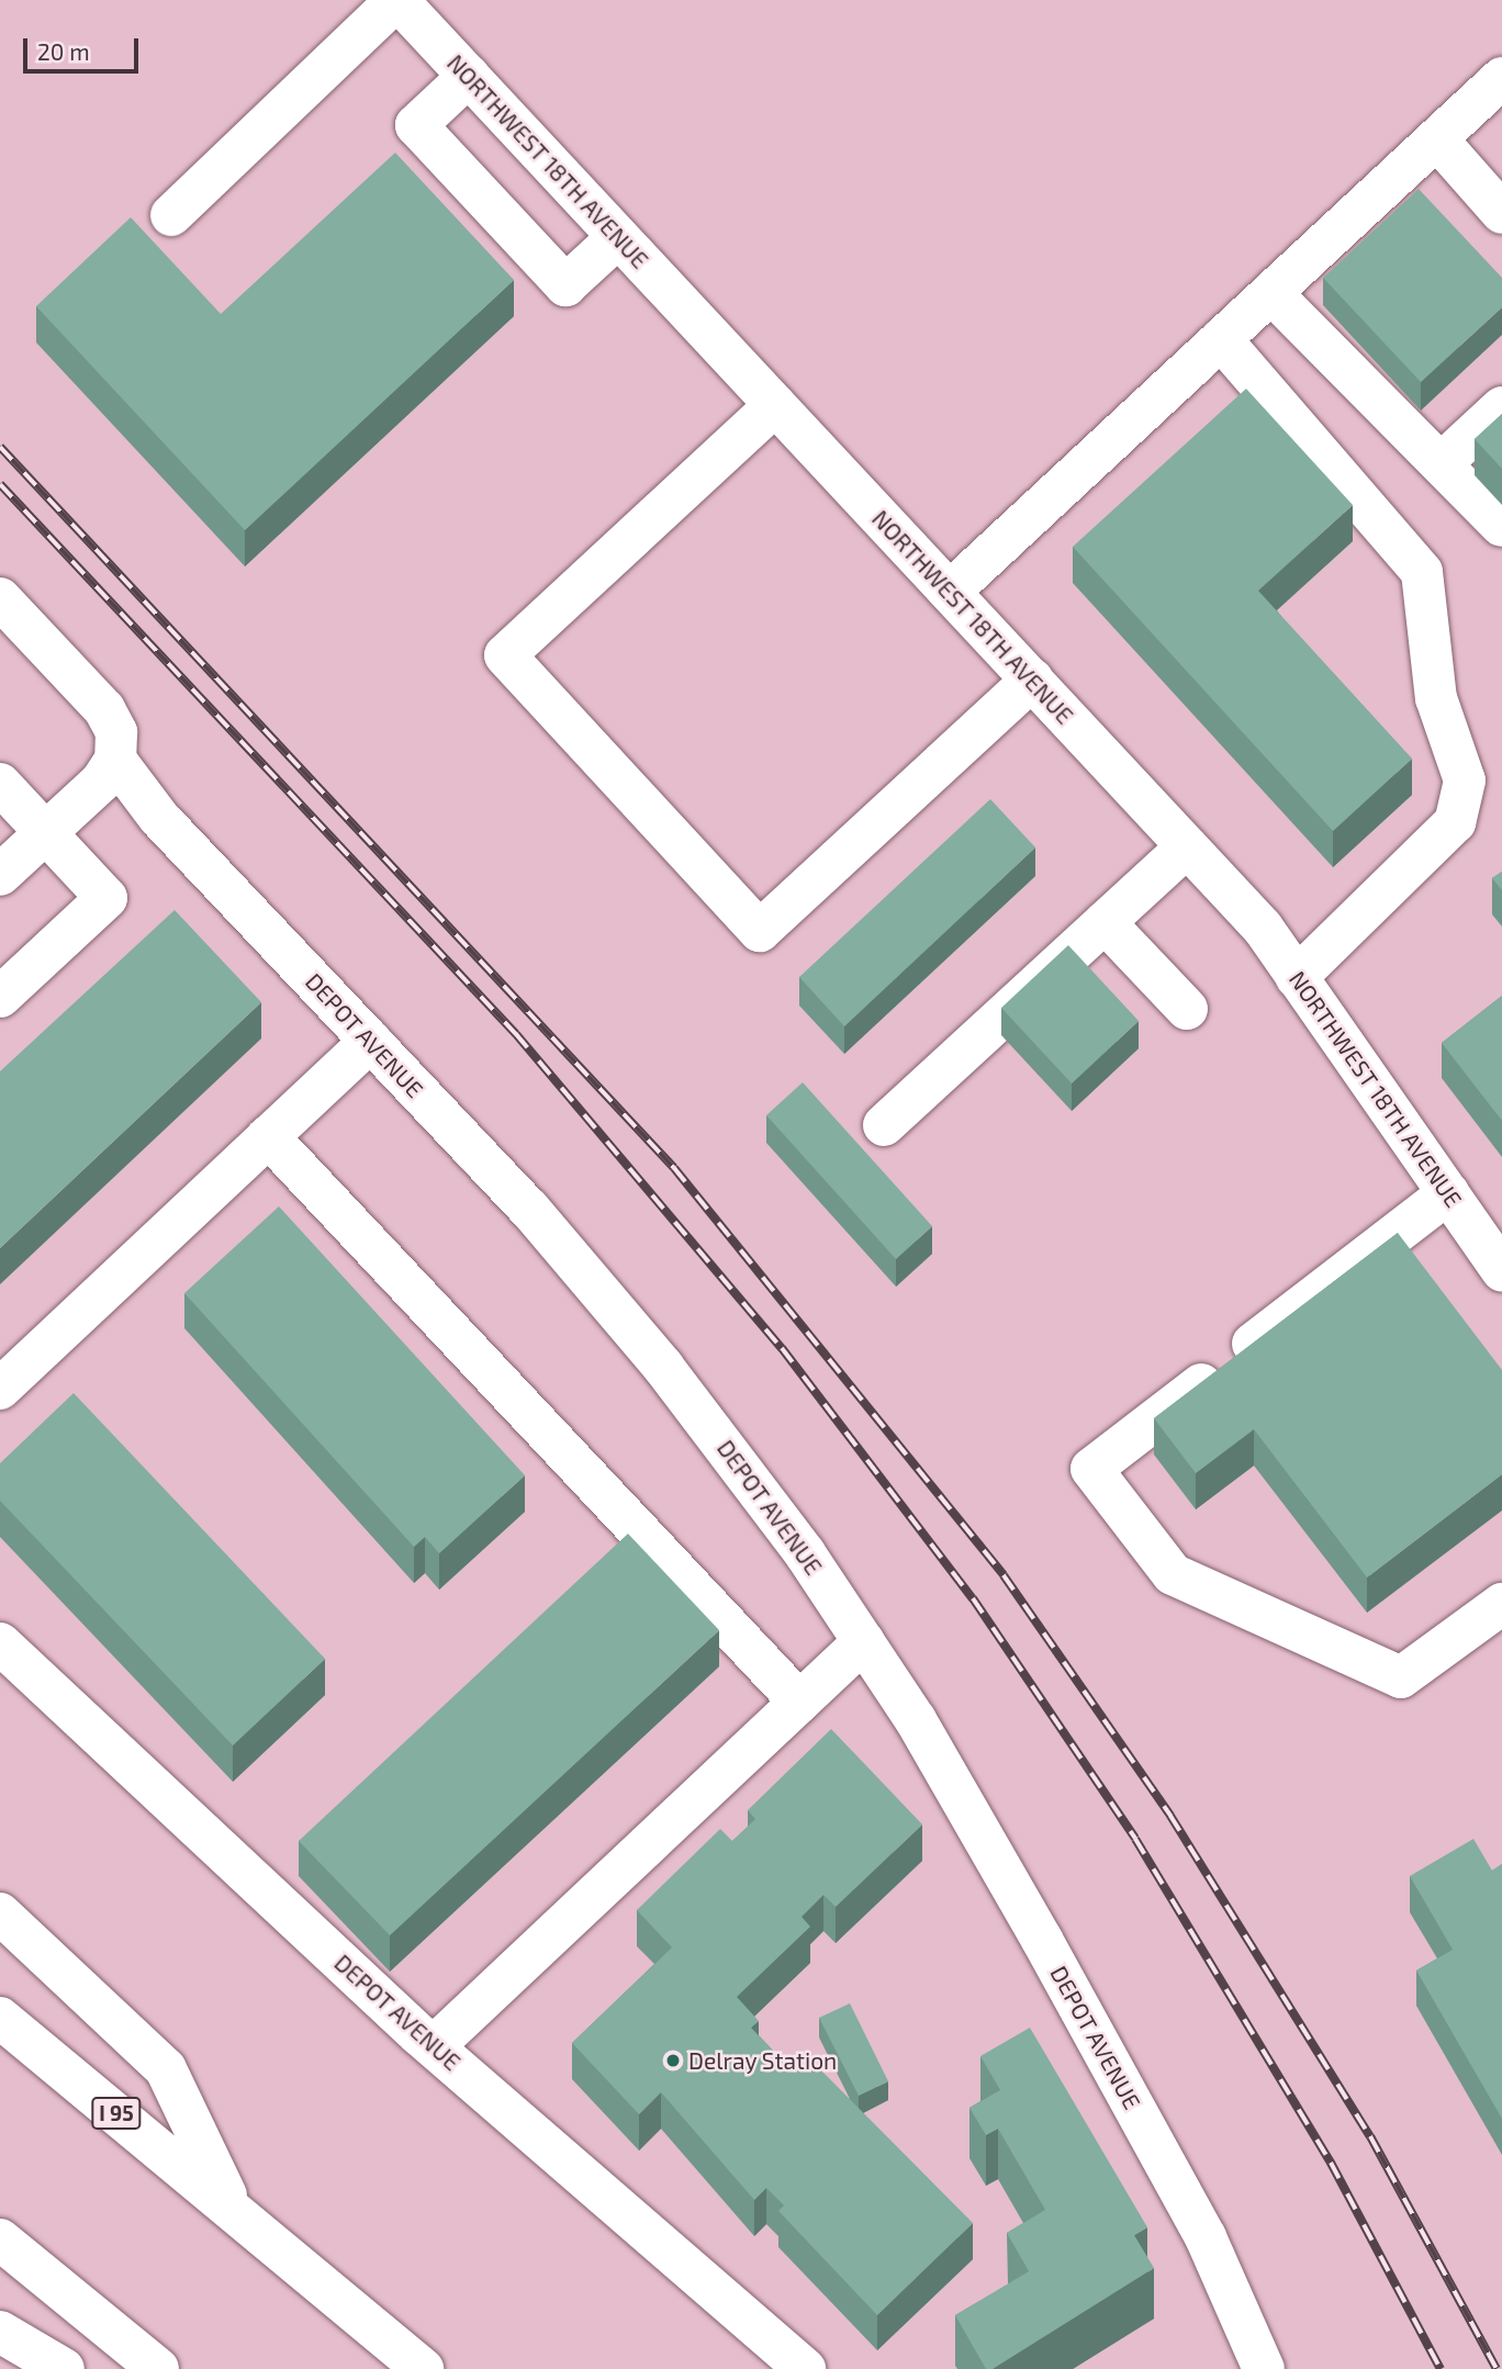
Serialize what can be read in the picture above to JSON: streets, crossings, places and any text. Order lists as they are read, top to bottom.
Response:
{
  "streets": {
    "main road": ["NORTHWEST 18TH AVENUE", "DEPOT AVENUE", "I 95"]
  },
  "places": ["Delray Station"],
  "scale_bar": "20 m"
}
